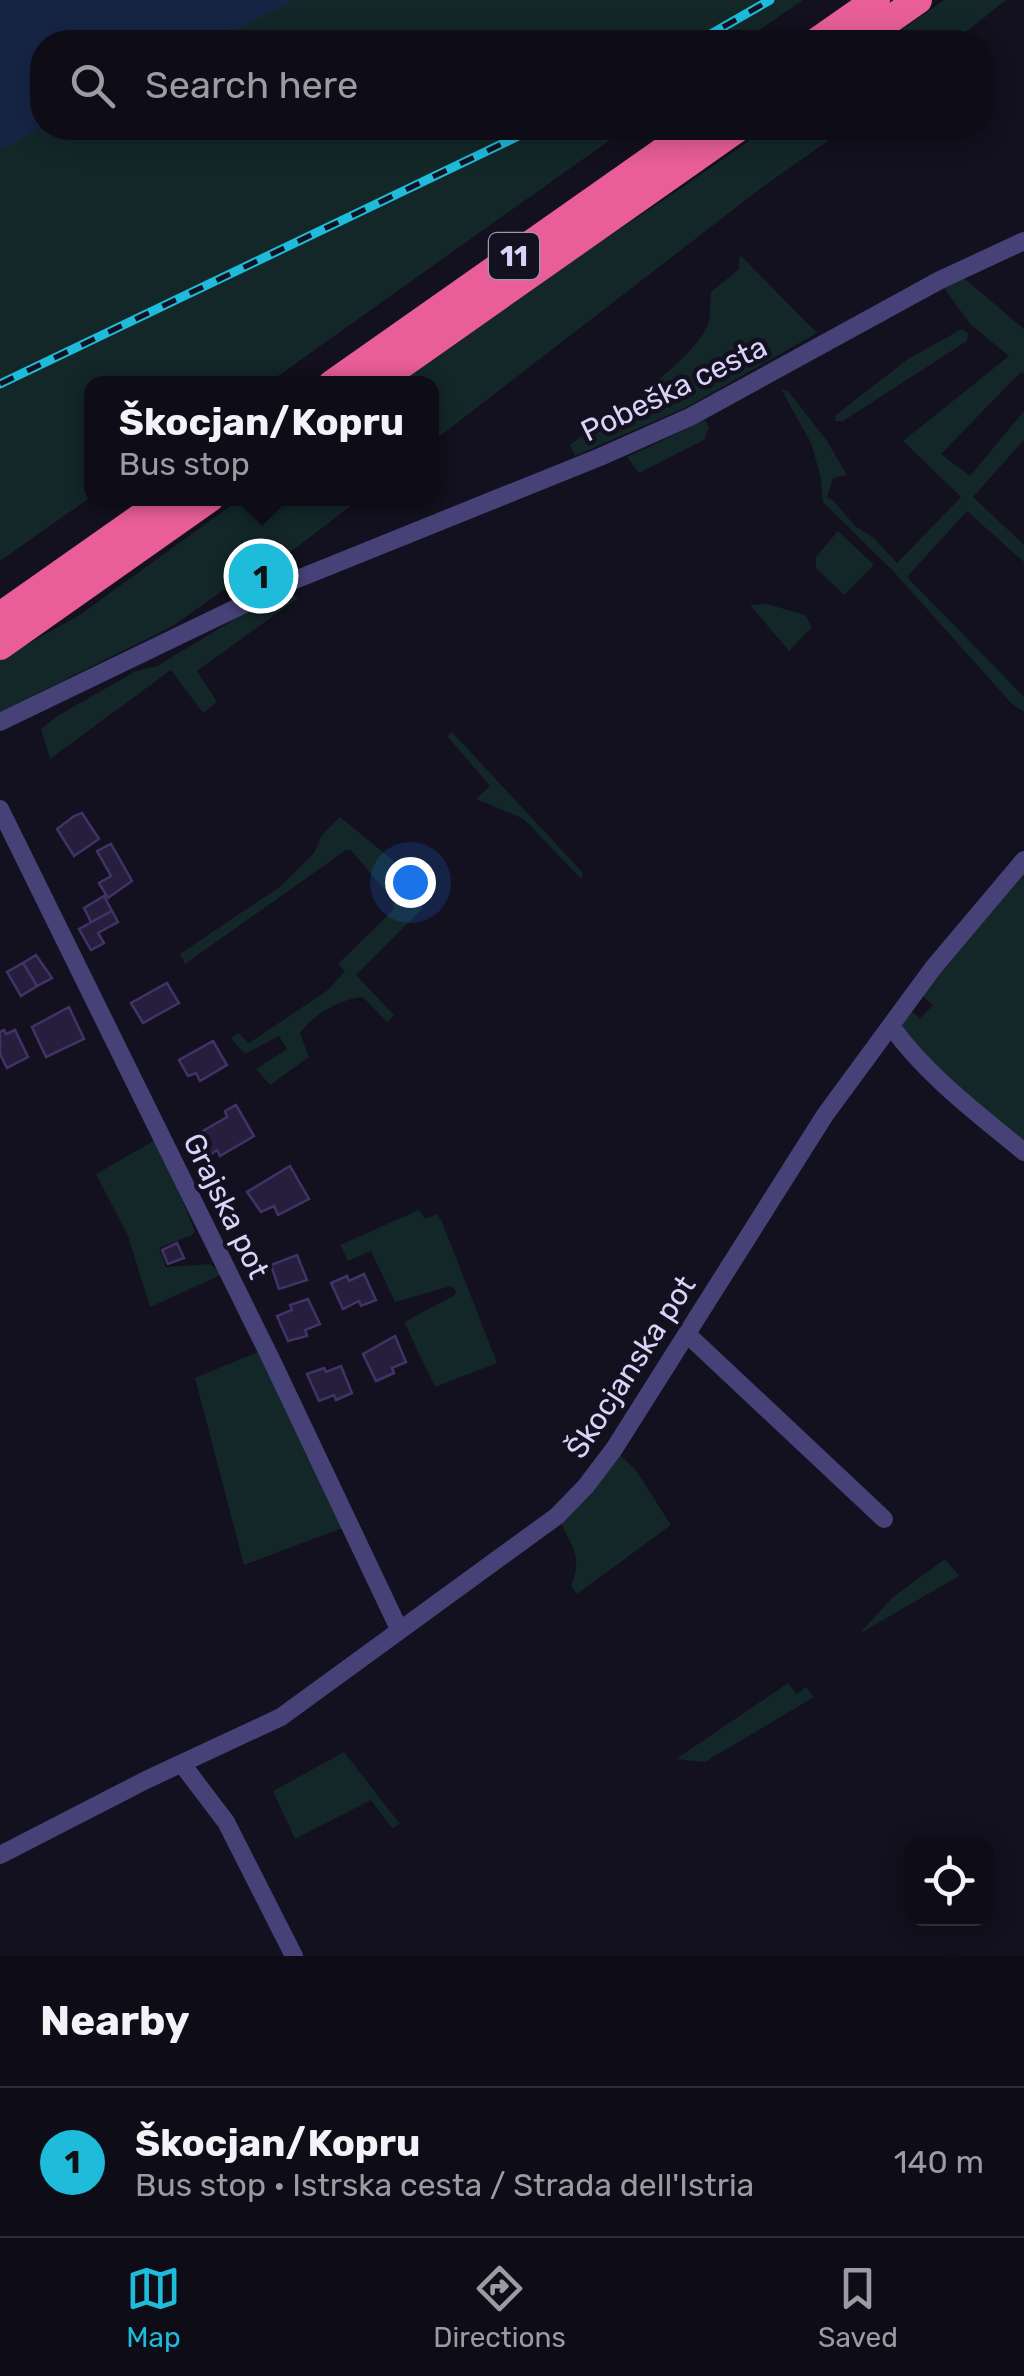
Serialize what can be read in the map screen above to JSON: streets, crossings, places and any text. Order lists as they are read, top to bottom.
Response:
{
  "streets": {
    "highway": ["11"],
    "street": ["Pobeška cesta", "Grajska pot", "Škocjanska pot"]
  },
  "crossings": [
    ["Grajska pot", "Škocjanska pot"]
  ],
  "page": {
    "search": "Search here",
    "popup": ["Škocjan/Kopru", "Bus stop"],
    "pins": "1",
    "heading": "Nearby",
    "list": [
      {
        "mark": "1",
        "name": "Škocjan/Kopru",
        "note": "Bus stop · Istrska cesta / Strada dell'Istria",
        "value": "140 m"
      }
    ],
    "nav": ["Map", "Directions", "Saved"]
  }
}
